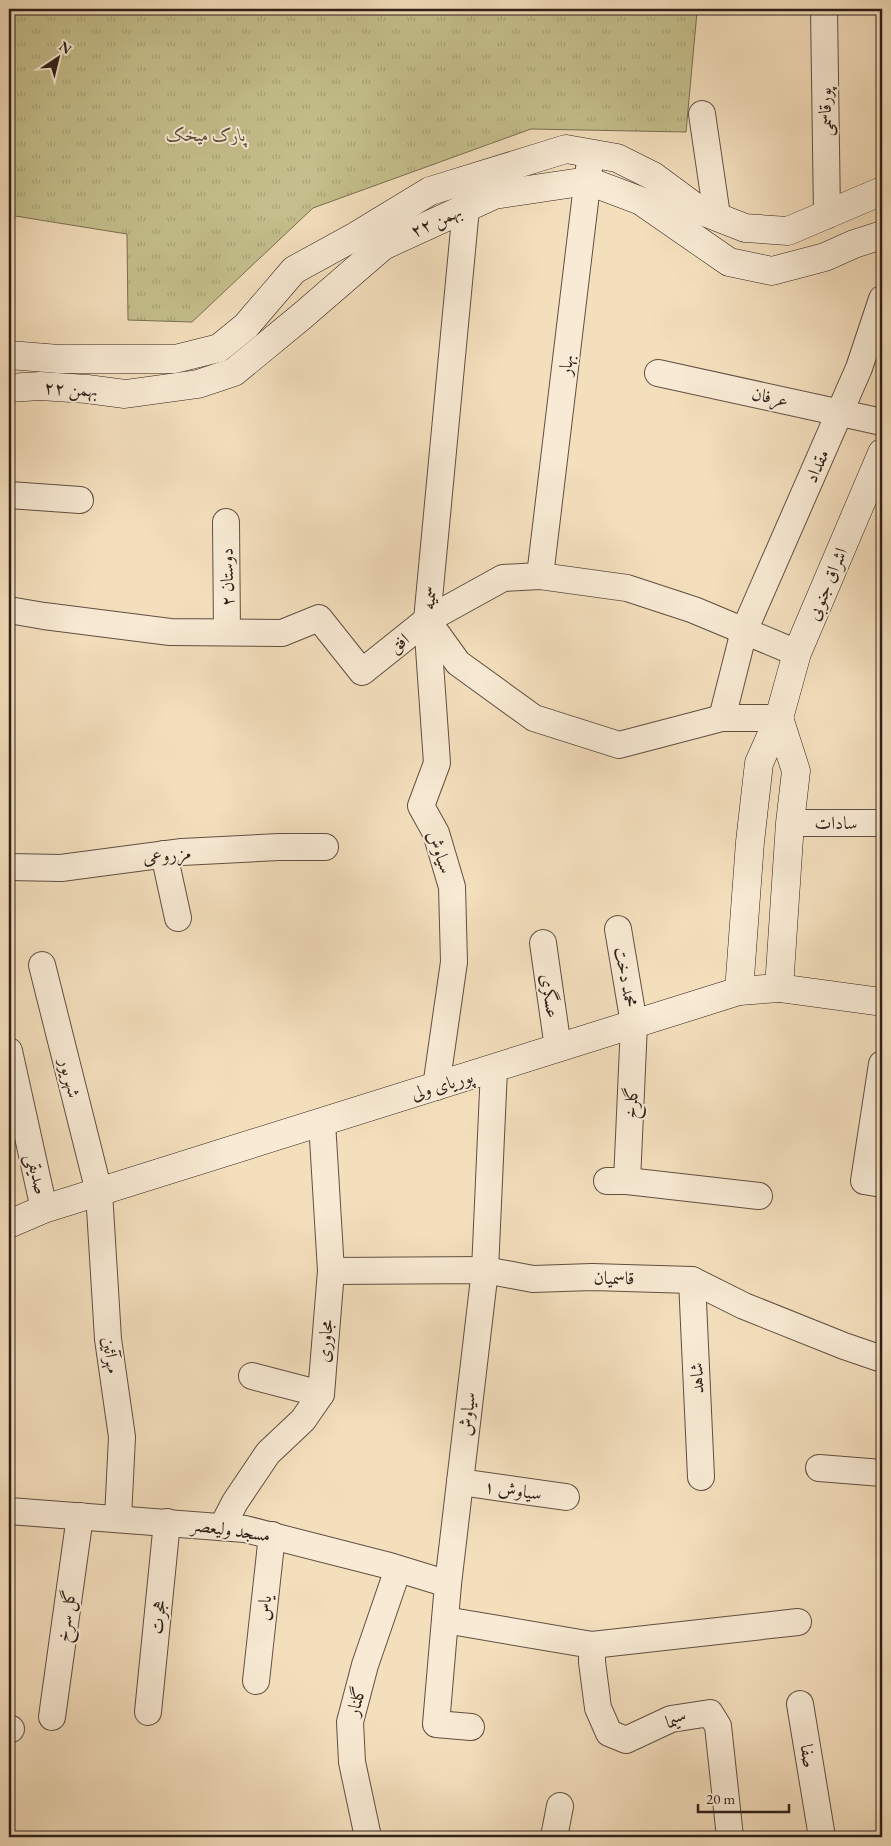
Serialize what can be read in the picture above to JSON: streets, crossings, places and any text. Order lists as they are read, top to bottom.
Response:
{
  "streets": {
    "street": [
      "پورقاسمی",
      "۲۲ بهمن",
      "بهار",
      "عرفان",
      "مقداد",
      "دوستان ۲",
      "اشراق جنوبی",
      "سمیه",
      "افق",
      "سادات",
      "سیاوش",
      "مزروعی",
      "محمد دخت",
      "عسگری",
      "شهریور",
      "پوریای ولی",
      "گلرخ",
      "صدیقی",
      "قاسمیان",
      "مجاوری",
      "مهرآئین",
      "شاهد",
      "سیاوش ۱",
      "مسجد ولیعصر",
      "یاس",
      "گل سرخ",
      "هجرت",
      "گلنار",
      "سیما",
      "صفا"
    ]
  },
  "crossings": [
    ["پورقاسمی", "۲۲ بهمن"],
    ["۲۲ بهمن", "بهار"],
    ["۲۲ بهمن", "سمیه"],
    ["بهار", "افق"],
    ["عرفان", "مقداد"],
    ["مقداد", "سمیه"],
    ["مقداد", "افق"],
    ["دوستان ۲", "افق"],
    ["اشراق جنوبی", "سمیه"],
    ["اشراق جنوبی", "افق"],
    ["اشراق جنوبی", "پوریای ولی"],
    ["سمیه", "افق"],
    ["سمیه", "سیاوش"],
    ["افق", "سیاوش"],
    ["سیاوش", "پوریای ولی"],
    ["سیاوش", "قاسمیان"],
    ["سیاوش", "سیاوش ۱"],
    ["سیاوش", "مسجد ولیعصر"],
    ["محمد دخت", "پوریای ولی"],
    ["محمد دخت", "گلرخ"],
    ["عسگری", "پوریای ولی"],
    ["شهریور", "پوریای ولی"],
    ["شهریور", "مهرآئین"],
    ["پوریای ولی", "گلرخ"],
    ["پوریای ولی", "صدیقی"],
    ["پوریای ولی", "مجاوری"],
    ["پوریای ولی", "مهرآئین"],
    ["قاسمیان", "مجاوری"],
    ["قاسمیان", "شاهد"],
    ["مهرآئین", "مسجد ولیعصر"],
    ["مسجد ولیعصر", "یاس"],
    ["مسجد ولیعصر", "گل سرخ"],
    ["مسجد ولیعصر", "هجرت"],
    ["مسجد ولیعصر", "گلنار"]
  ],
  "parks": ["پارک میخک"],
  "scale_bar": "20 m",
  "north": "top right"
}
